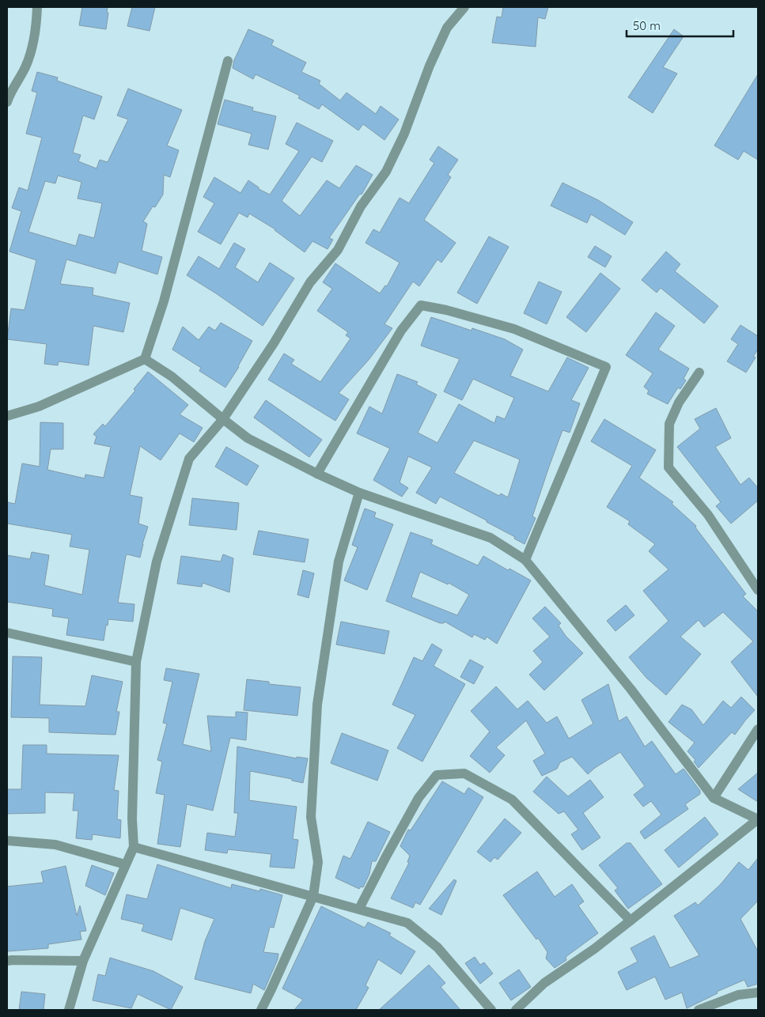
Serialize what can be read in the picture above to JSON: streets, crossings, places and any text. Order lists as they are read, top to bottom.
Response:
{
  "scale_bar": "50 m"
}
